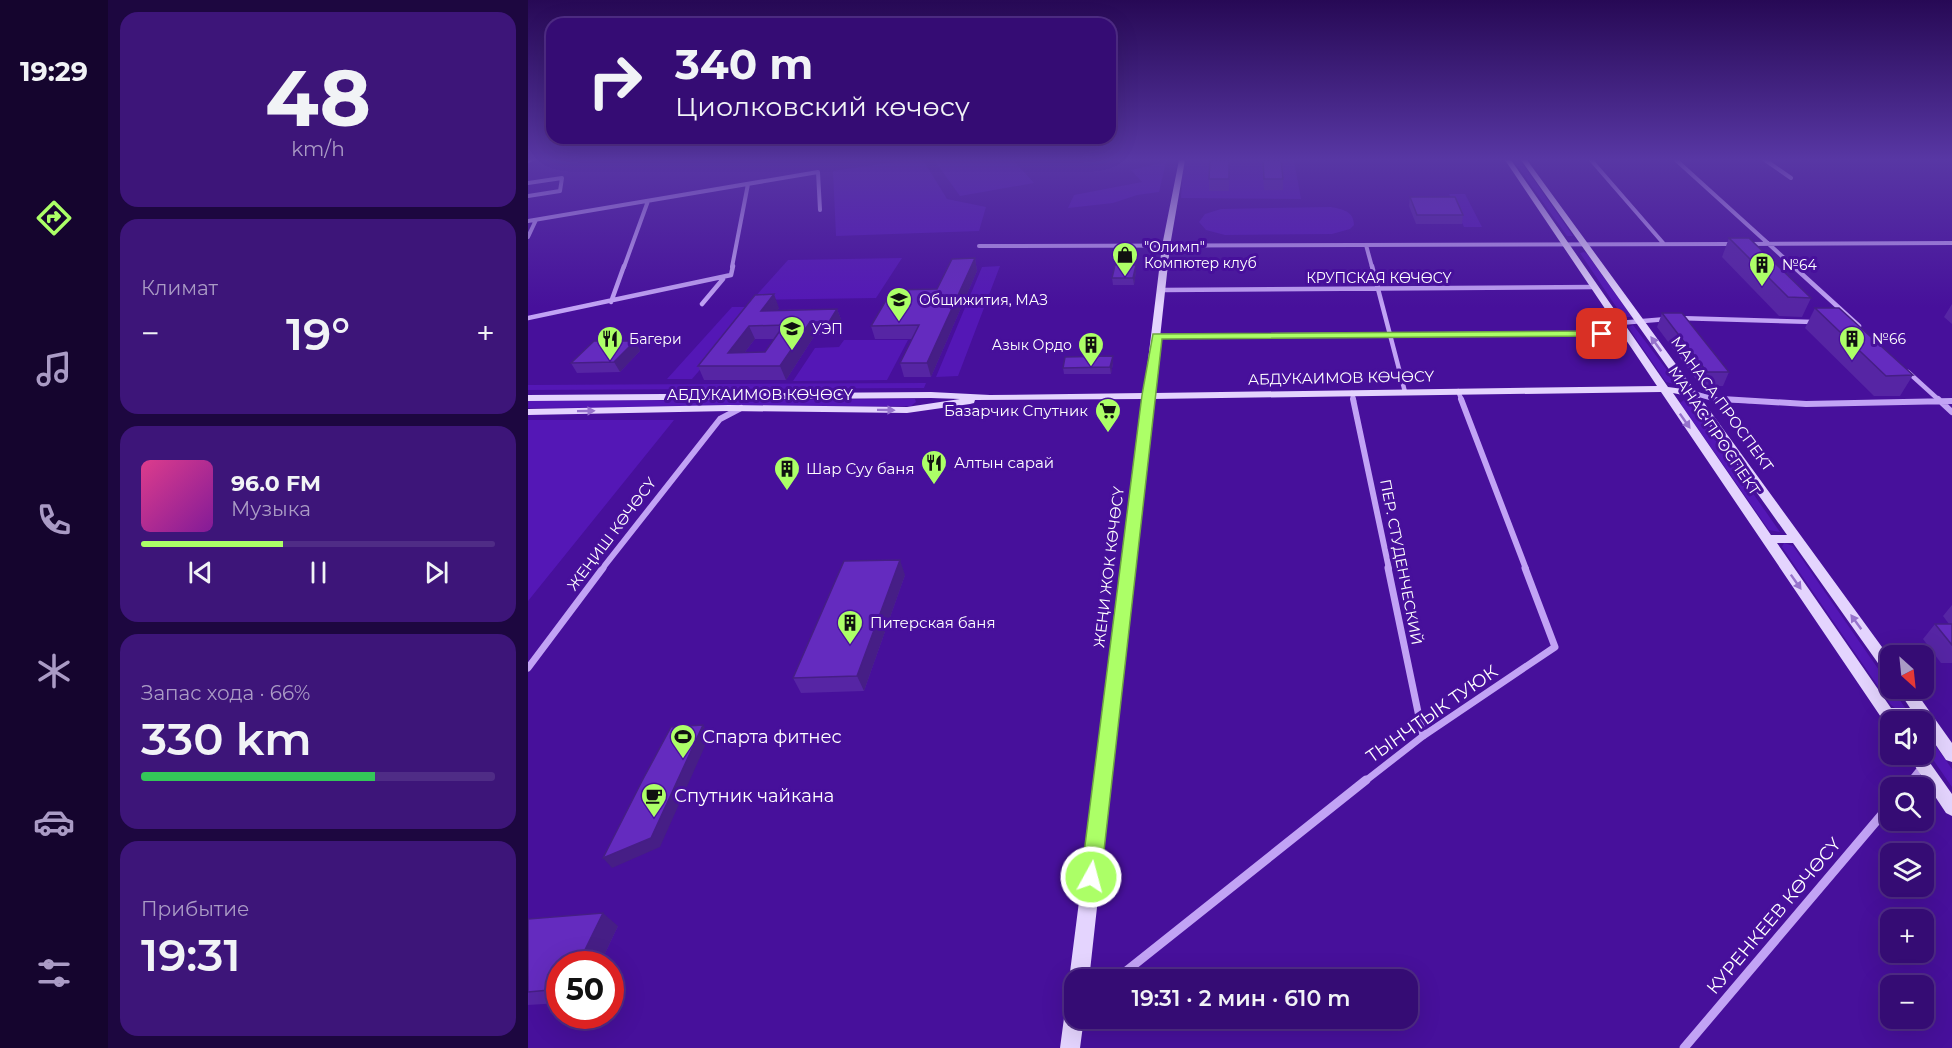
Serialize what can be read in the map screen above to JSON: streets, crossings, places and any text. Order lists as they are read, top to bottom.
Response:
{
  "streets": {
    "main road": [
      "АБДУКАИМОВ КӨЧӨСҮ",
      "МАНАСА ПРОСПЕКТ",
      "МАНАС ПРОСПЕКТ",
      "ЖЕҢИ ЖОК КӨЧӨСҮ"
    ],
    "street": [
      "КРУПСКАЯ КӨЧӨСҮ",
      "ЖЕҢИШ КӨЧӨСҮ",
      "ПЕР. СТУДЕНЧЕСКИЙ",
      "ТЫНЧТЫК ТУЮК",
      "КУРЕНКЕЕВ КӨЧӨСҮ"
    ]
  },
  "crossings": [
    ["КРУПСКАЯ КӨЧӨСҮ", "МАНАС ПРОСПЕКТ"],
    ["КРУПСКАЯ КӨЧӨСҮ", "ЖЕҢИ ЖОК КӨЧӨСҮ"],
    ["АБДУКАИМОВ КӨЧӨСҮ", "МАНАСА ПРОСПЕКТ"],
    ["АБДУКАИМОВ КӨЧӨСҮ", "МАНАС ПРОСПЕКТ"],
    ["АБДУКАИМОВ КӨЧӨСҮ", "ЖЕҢИШ КӨЧӨСҮ"],
    ["АБДУКАИМОВ КӨЧӨСҮ", "ПЕР. СТУДЕНЧЕСКИЙ"],
    ["АБДУКАИМОВ КӨЧӨСҮ", "ЖЕҢИ ЖОК КӨЧӨСҮ"],
    ["АБДУКАИМОВ КӨЧӨСҮ", "ТЫНЧТЫК ТУЮК"],
    ["ПЕР. СТУДЕНЧЕСКИЙ", "ТЫНЧТЫК ТУЮК"]
  ],
  "one_way": ["МАНАСА ПРОСПЕКТ", "МАНАС ПРОСПЕКТ"],
  "places": {
    "shop": ["\"Олимп\" Компютер клуб"],
    "building": [
      "№64",
      "№66",
      "Азык Ордо",
      "Шар Суу баня",
      "Питерская баня"
    ],
    "school or university": ["Общижития, МАЗ", "УЭП"],
    "restaurant": ["Багери", "Алтын сарай"],
    "supermarket": ["Базарчик Спутник"],
    "sports": ["Спарта фитнес"],
    "cafe": ["Спутник чайкана"]
  },
  "north": "bottom right",
  "page": {
    "tabs": "19:29",
    "tile": [
      ["48", "km/h"],
      "Климат",
      ["Запас хода · 66%", "330 km"],
      ["Прибытие", "19:31"]
    ],
    "turn": ["340 m", "Циолковский көчөсү"],
    "heat": ["−", "19°", "+"],
    "song": ["96.0 FM", "Музыка"],
    "map_buttons": ["+", "−"],
    "limit": "50",
    "trip": "19:31 · 2 мин · 610 m"
  }
}
